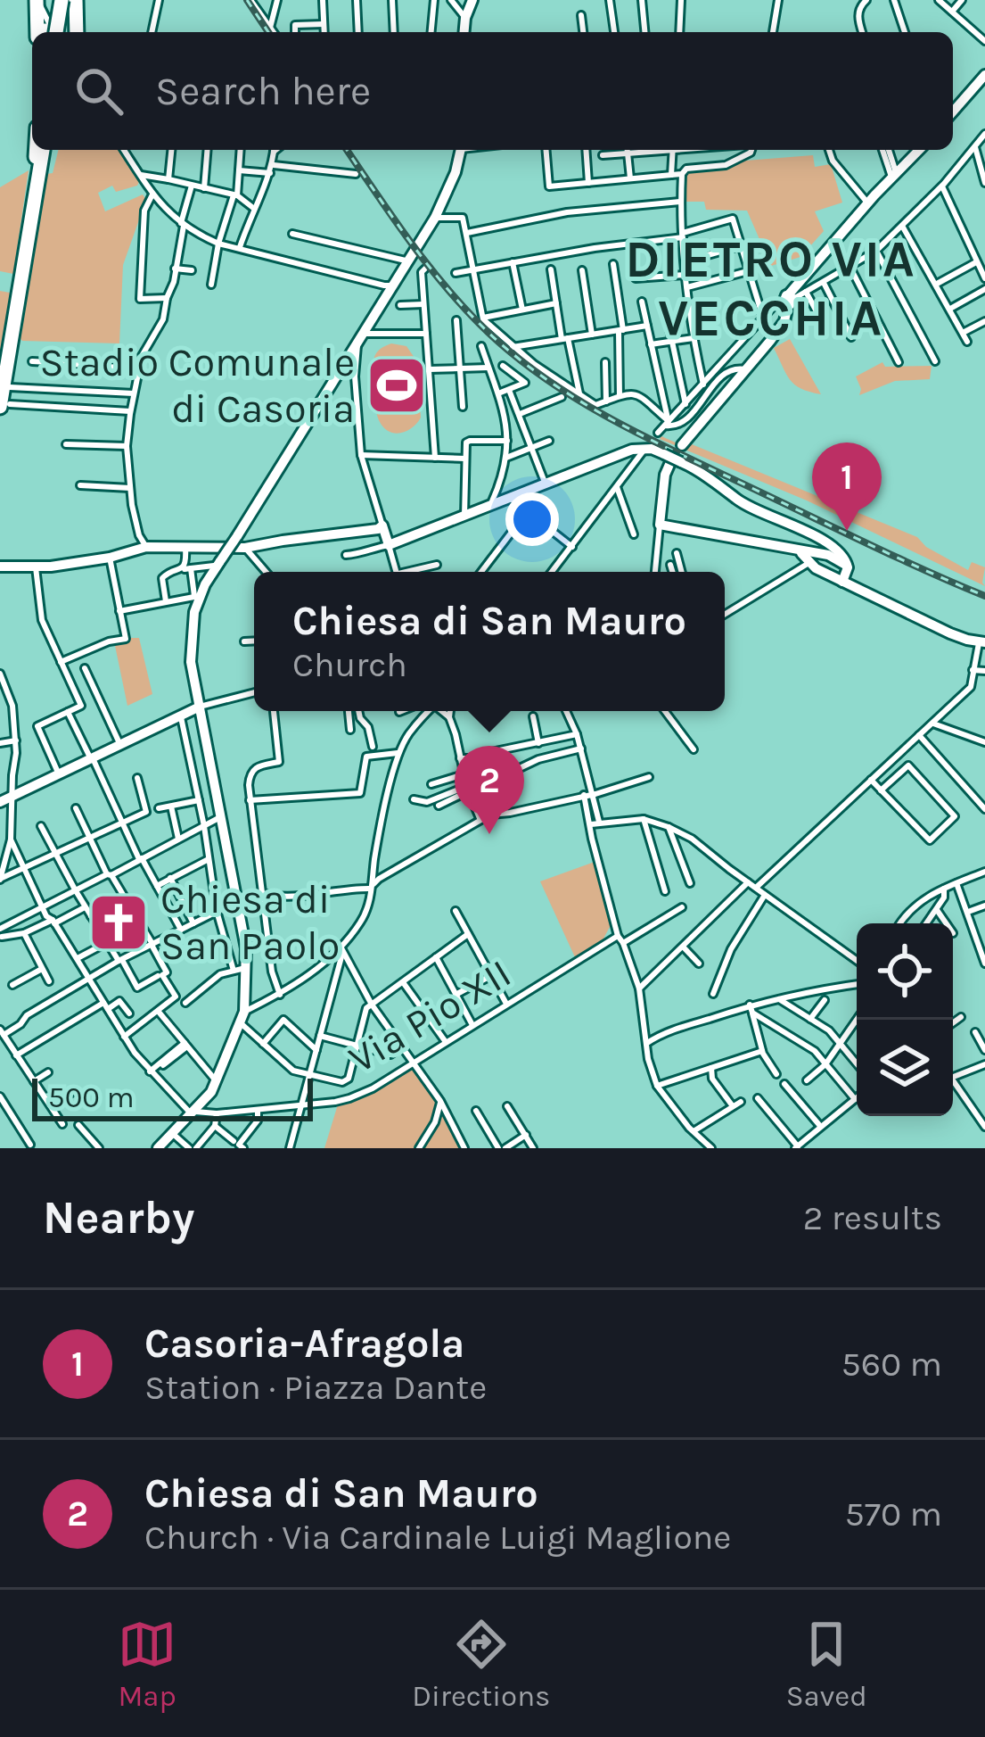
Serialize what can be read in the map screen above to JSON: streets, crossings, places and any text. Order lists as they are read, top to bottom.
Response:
{
  "streets": {
    "street": ["Via Pio XII"]
  },
  "districts": ["DIETRO VIA VECCHIA"],
  "places": {
    "sports": ["Stadio Comunale di Casoria"],
    "church": ["Chiesa di San Paolo"]
  },
  "scale_bar": "500 m",
  "page": {
    "search": "Search here",
    "pins": ["1", "2"],
    "popup": ["Chiesa di San Mauro", "Church"],
    "scale": "500 m",
    "heading": ["Nearby", "2 results"],
    "list": [
      {
        "mark": "1",
        "name": "Casoria-Afragola",
        "note": "Station · Piazza Dante",
        "value": "560 m"
      },
      {
        "mark": "2",
        "name": "Chiesa di San Mauro",
        "note": "Church · Via Cardinale Luigi Maglione",
        "value": "570 m"
      }
    ],
    "nav": ["Map", "Directions", "Saved"]
  }
}
